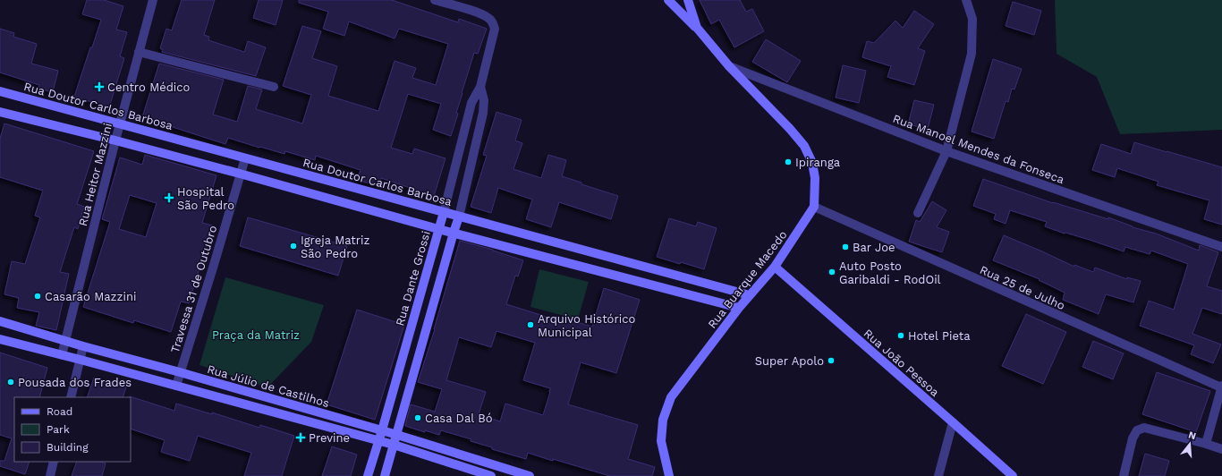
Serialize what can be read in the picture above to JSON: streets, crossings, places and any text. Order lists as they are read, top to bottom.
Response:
{
  "streets": {
    "street": [
      "Rua Doutor Carlos Barbosa",
      "Rua Manoel Mendes da Fonseca",
      "Rua Heitor Mazzini",
      "Rua Dante Grossi",
      "Rua Buarque Macedo",
      "Rua 25 de Julho",
      "Travessa 31 de Outubro",
      "Rua João Pessoa",
      "Rua Júlio de Castilhos"
    ]
  },
  "crossings": [
    ["Rua Doutor Carlos Barbosa", "Rua Heitor Mazzini"],
    ["Rua Doutor Carlos Barbosa", "Rua Dante Grossi"],
    ["Rua Doutor Carlos Barbosa", "Rua Buarque Macedo"],
    ["Rua Doutor Carlos Barbosa", "Travessa 31 de Outubro"],
    ["Rua Heitor Mazzini", "Rua Júlio de Castilhos"],
    ["Rua Dante Grossi", "Rua Júlio de Castilhos"],
    ["Rua Buarque Macedo", "Rua 25 de Julho"],
    ["Rua Buarque Macedo", "Rua João Pessoa"],
    ["Travessa 31 de Outubro", "Rua Júlio de Castilhos"]
  ],
  "parks": ["Praça da Matriz"],
  "places": {
    "health": ["Centro Médico", "Hospital São Pedro", "Previne"],
    "other": [
      "Ipiranga",
      "Igreja Matriz São Pedro",
      "Bar Joe",
      "Auto Posto Garibaldi - RodOil",
      "Casarão Mazzini",
      "Arquivo Histórico Municipal",
      "Hotel Pieta",
      "Super Apolo",
      "Pousada dos Frades",
      "Casa Dal Bó"
    ]
  },
  "legend": ["Road", "Park", "Building"],
  "north": "top"
}
